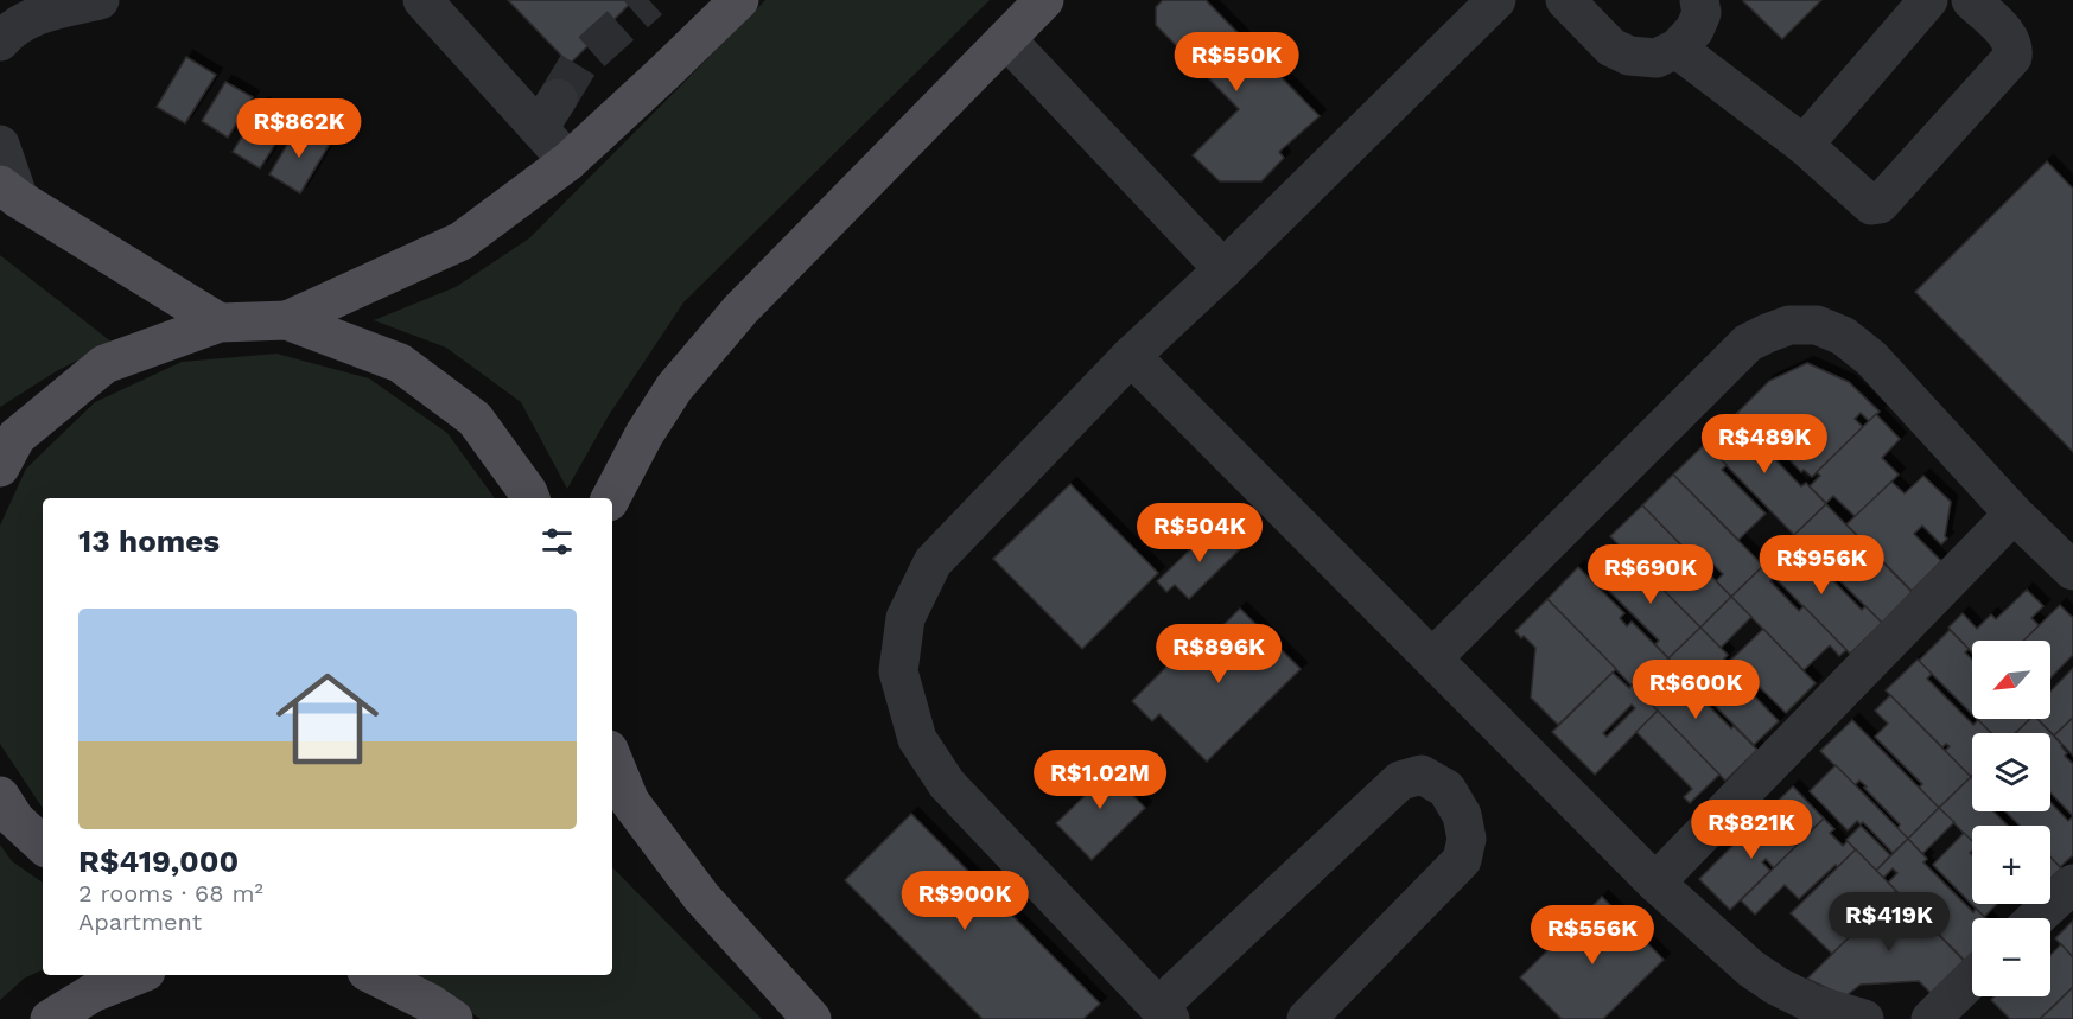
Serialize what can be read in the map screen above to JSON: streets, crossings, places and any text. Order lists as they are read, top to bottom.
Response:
{
  "north": "bottom left",
  "page": {
    "price": [
      "R$550K",
      "R$862K",
      "R$489K",
      "R$504K",
      "R$956K",
      "R$690K",
      "R$896K",
      "R$600K",
      "R$1.02M",
      "R$821K",
      "R$900K",
      "R$419K",
      "R$556K"
    ],
    "heading": "13 homes",
    "list": [
      {
        "name": "R$419,000",
        "note": "2 rooms · 68 m² · Apartment"
      }
    ],
    "map_buttons": ["+", "−"]
  }
}
